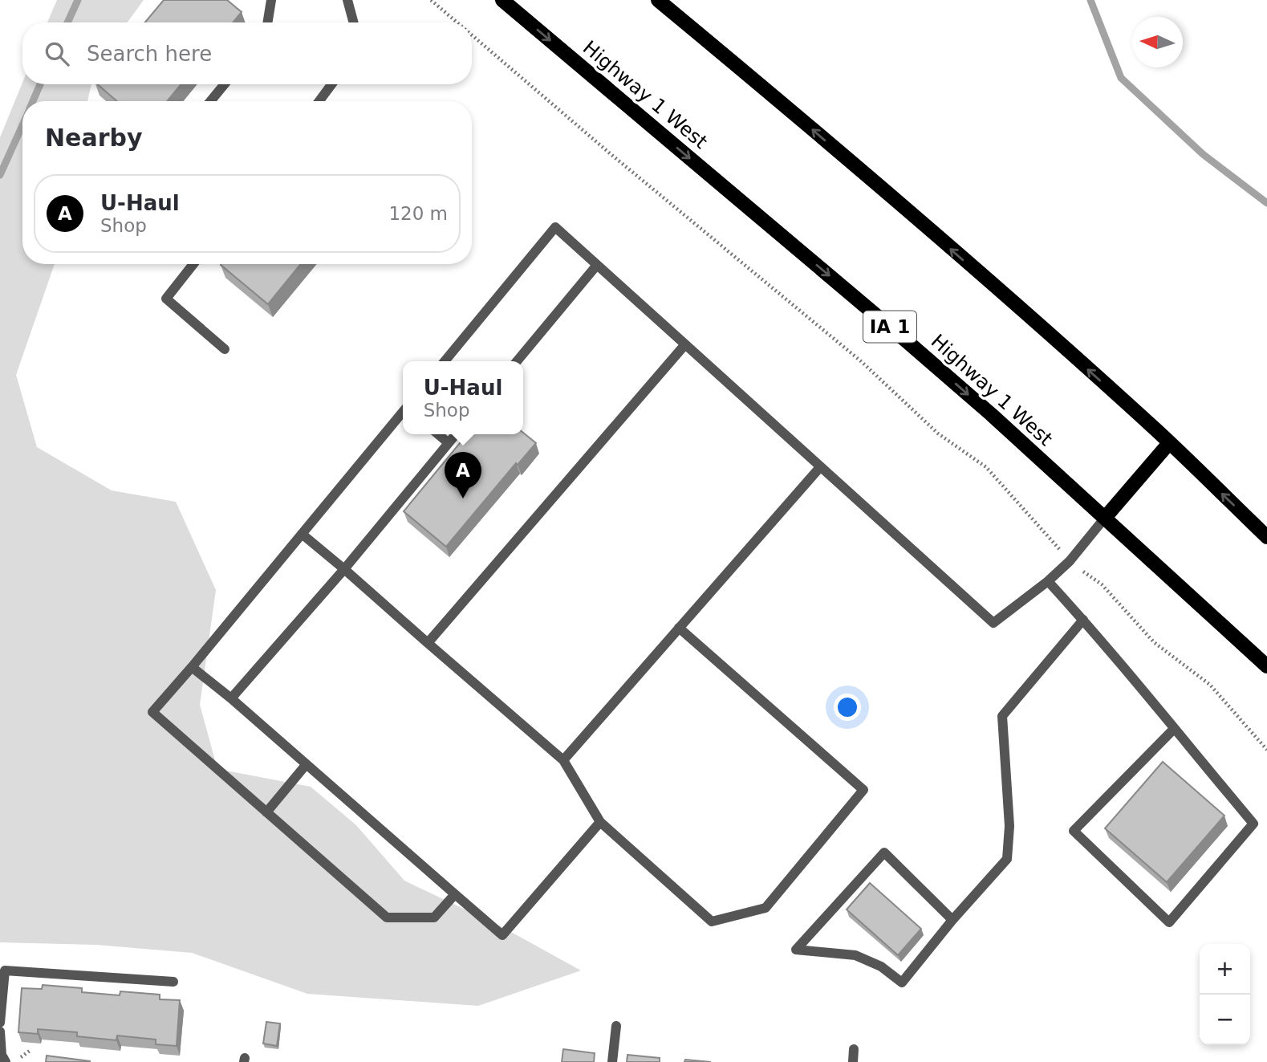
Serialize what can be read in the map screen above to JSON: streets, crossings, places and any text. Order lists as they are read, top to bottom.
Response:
{
  "streets": {
    "main road": ["Highway 1 West", "IA 1"]
  },
  "north": "left",
  "page": {
    "search": "Search here",
    "heading": "Nearby",
    "list": [
      {
        "mark": "A",
        "name": "U-Haul",
        "note": "Shop",
        "value": "120 m"
      }
    ],
    "popup": ["U-Haul", "Shop"],
    "pins": "A",
    "map_buttons": ["+", "−"]
  }
}
